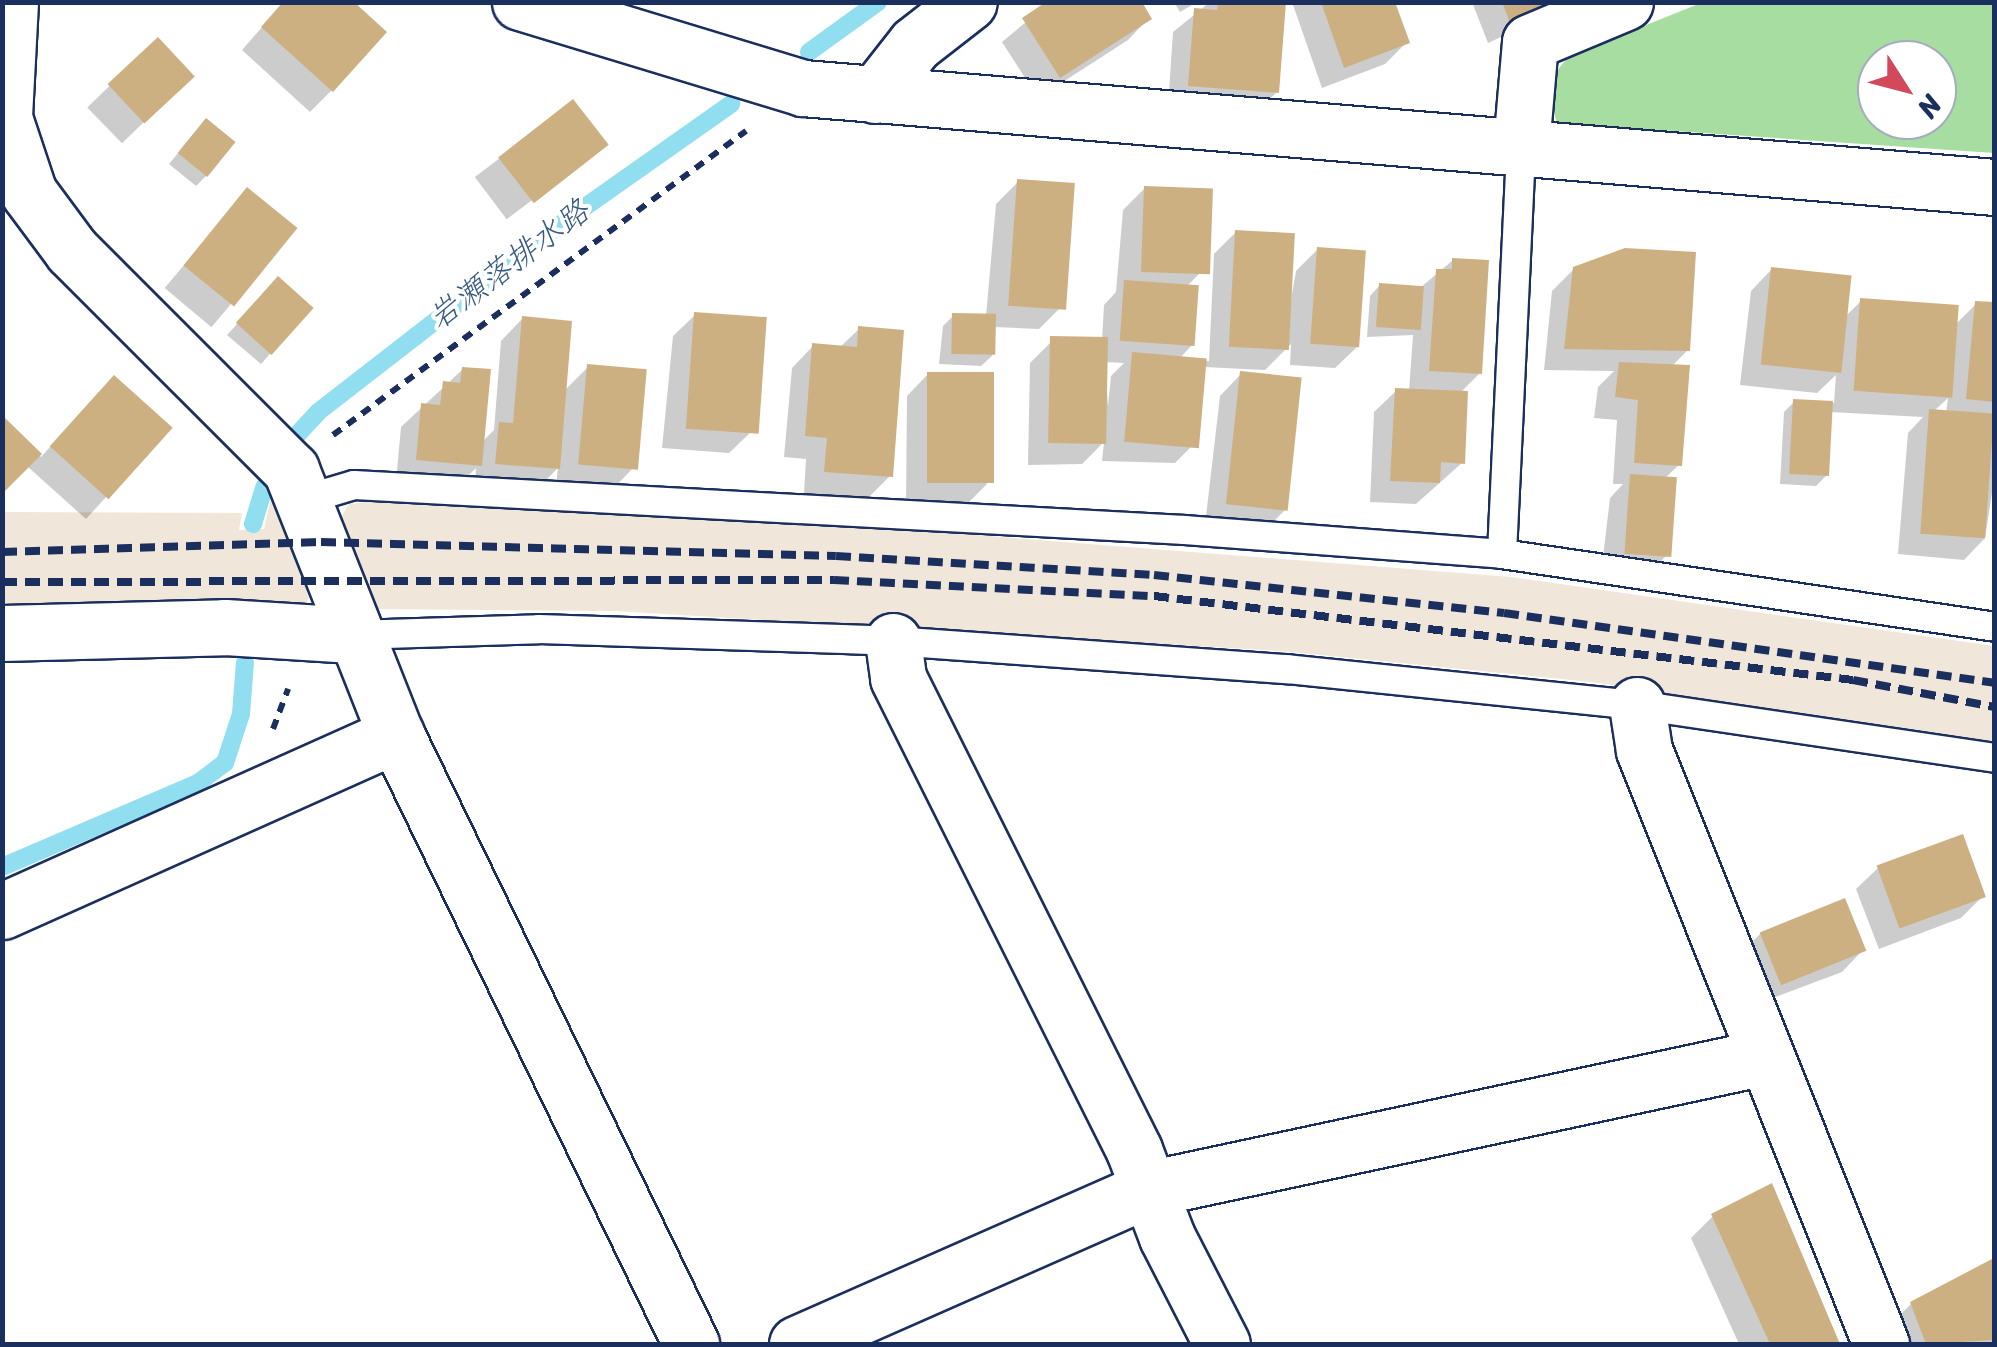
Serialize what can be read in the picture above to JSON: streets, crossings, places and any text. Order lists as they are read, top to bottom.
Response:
{
  "water": ["岩瀬落排水路"],
  "north": "bottom right"
}
